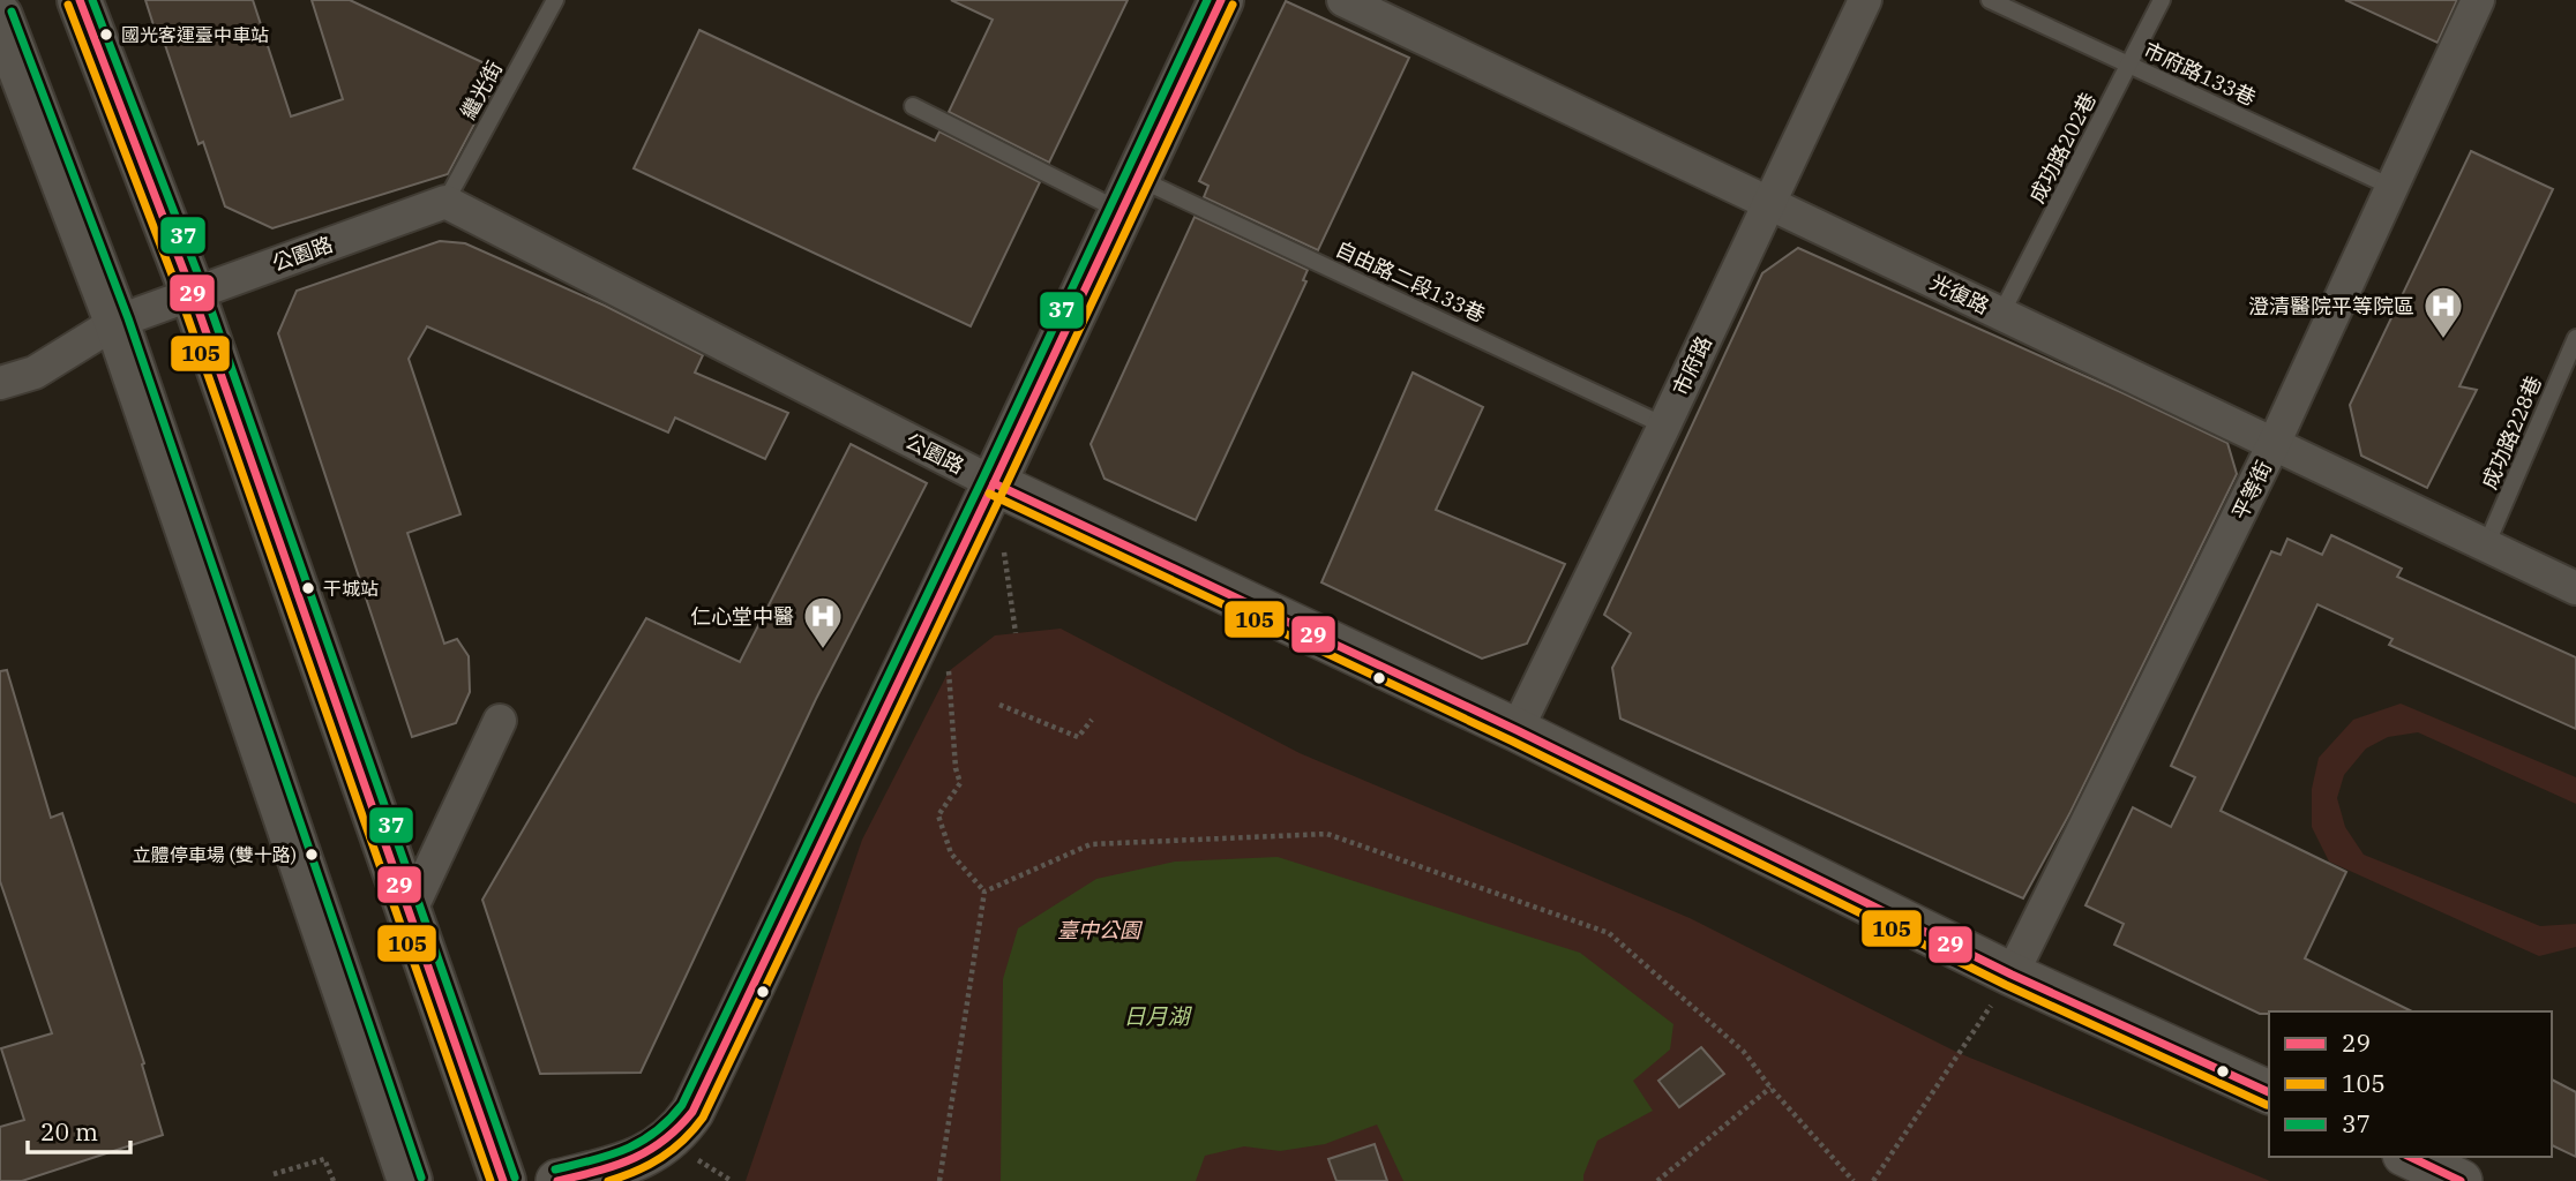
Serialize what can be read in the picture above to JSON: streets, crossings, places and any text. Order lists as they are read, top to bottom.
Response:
{
  "streets": {
    "street": [
      "公園路",
      "光復路",
      "市府路",
      "平等街"
    ],
    "lane": [
      "市府路133巷",
      "繼光街",
      "成功路202巷",
      "自由路二段133巷",
      "成功路228巷"
    ]
  },
  "crossings": [
    ["市府路133巷", "成功路202巷"],
    ["市府路133巷", "平等街"],
    ["繼光街", "公園路"],
    ["成功路202巷", "光復路"],
    ["公園路", "市府路"],
    ["公園路", "平等街"],
    ["自由路二段133巷", "市府路"],
    ["光復路", "市府路"],
    ["光復路", "成功路228巷"],
    ["光復路", "平等街"]
  ],
  "water": ["日月湖"],
  "parks": ["臺中公園"],
  "places": {
    "other": ["國光客運臺中車站", "干城站", "立體停車場 (雙十路)"],
    "hospital": ["澄清醫院平等院區", "仁心堂中醫"]
  },
  "lines": ["transit line 29", "transit line 37", "transit line 105"],
  "legend": ["29", "105", "37"],
  "scale_bar": "20 m"
}
